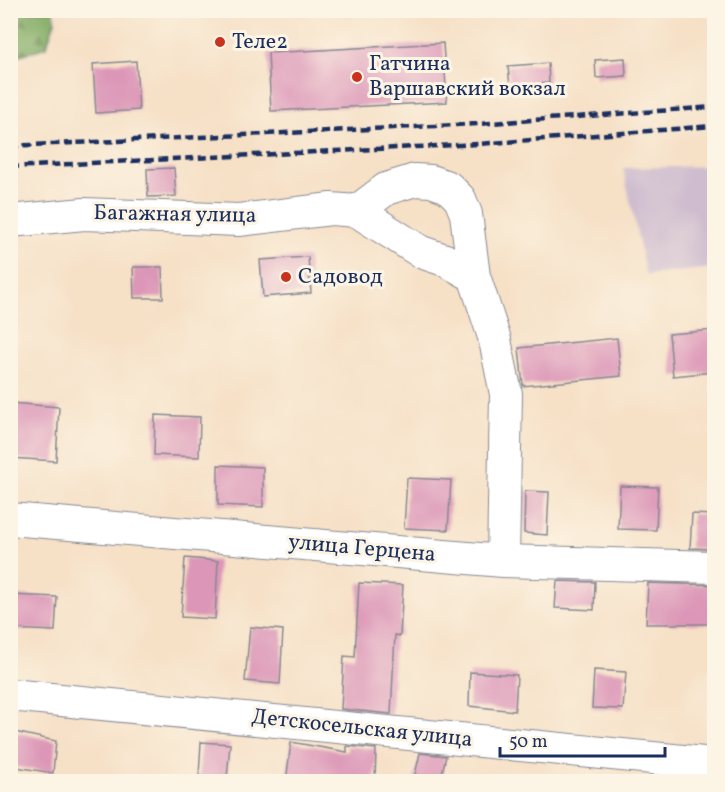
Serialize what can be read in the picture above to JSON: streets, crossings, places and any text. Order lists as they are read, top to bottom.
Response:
{
  "streets": {
    "street": ["Багажная улица", "улица Герцена", "Детскосельская улица"]
  },
  "places": ["Теле2", "Гатчина Варшавский вокзал", "Садовод"],
  "scale_bar": "50 m"
}
